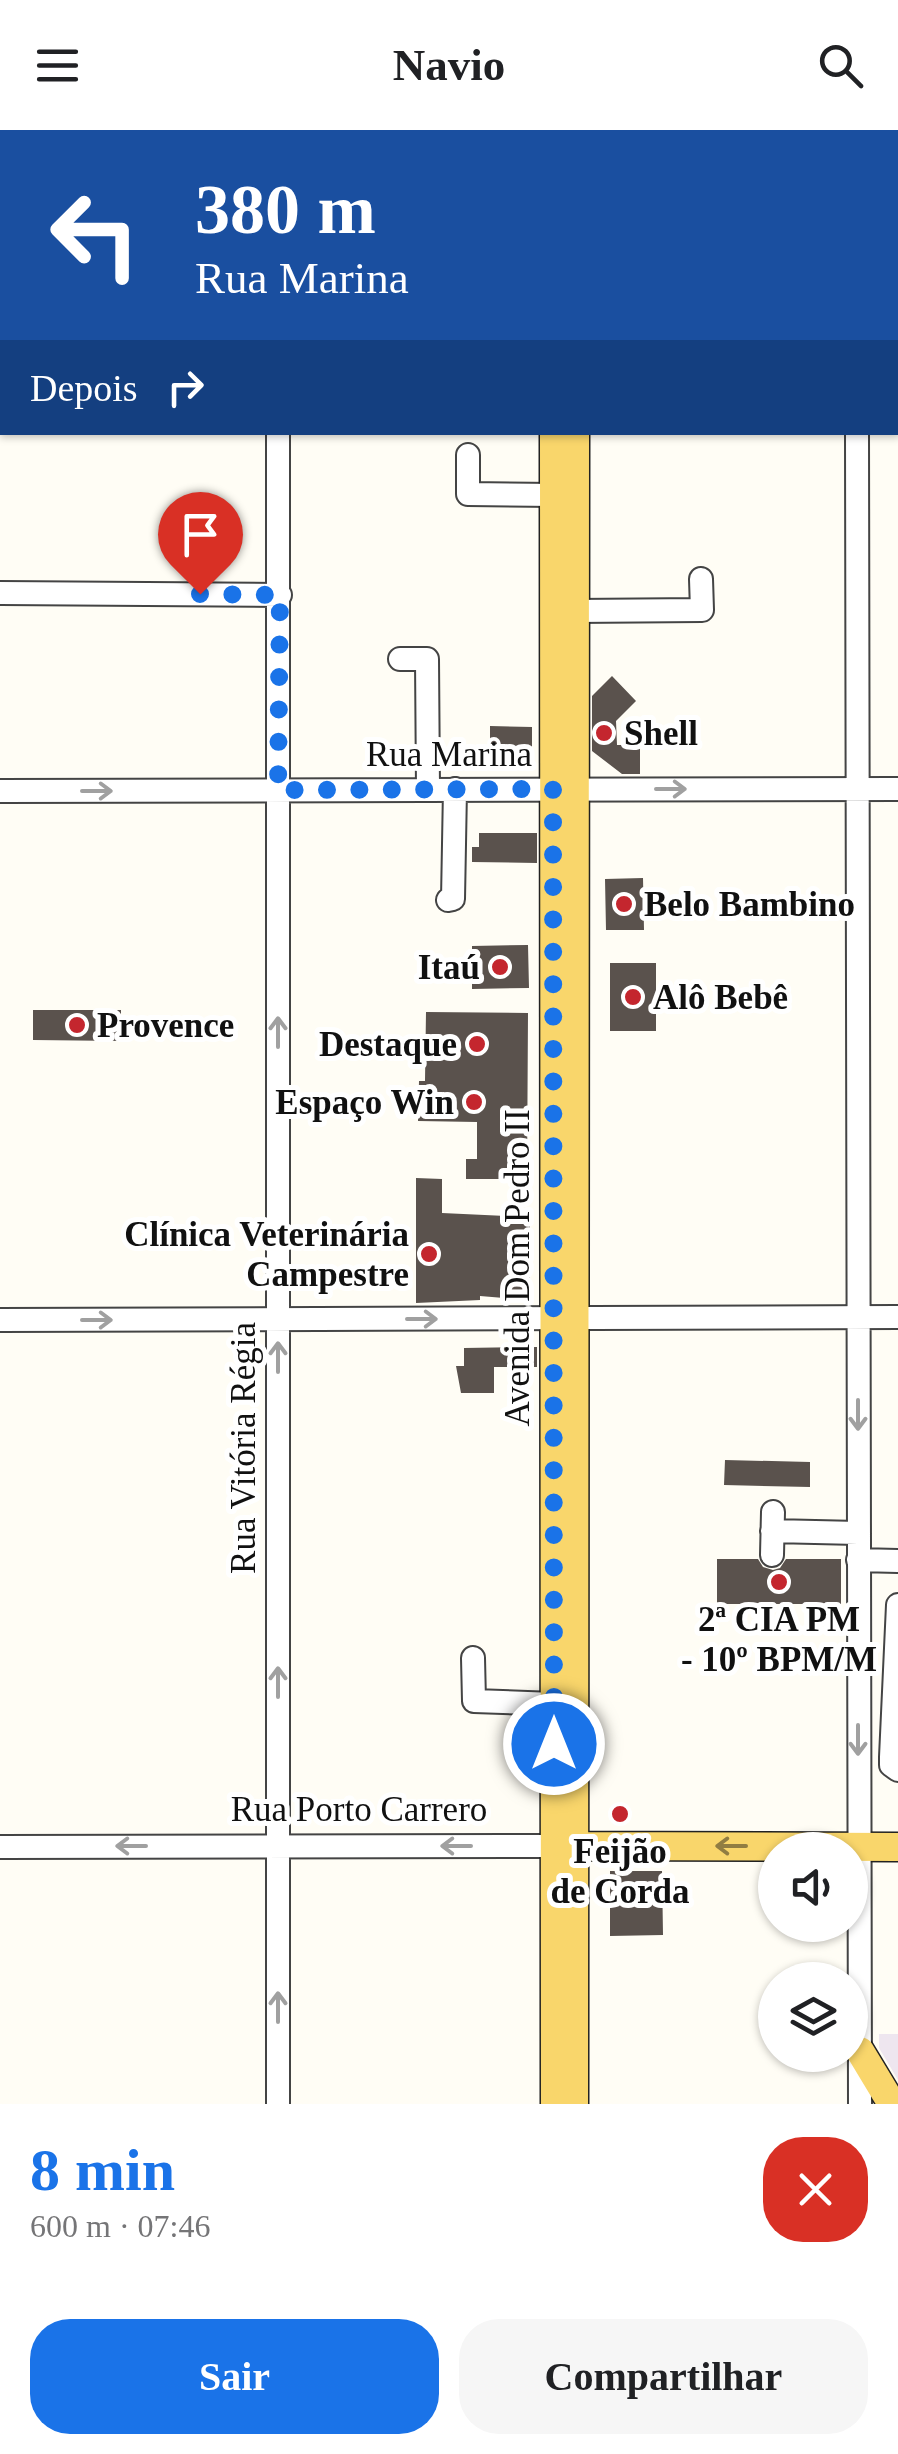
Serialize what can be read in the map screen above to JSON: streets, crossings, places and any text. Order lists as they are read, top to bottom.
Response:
{
  "streets": {
    "main road": ["Avenida Dom Pedro II", "Rua Porto Carrero"],
    "street": ["Rua Marina", "Rua Vitória Régia"]
  },
  "crossings": [
    ["Rua Marina", "Avenida Dom Pedro II"],
    ["Rua Marina", "Rua Vitória Régia"],
    ["Avenida Dom Pedro II", "Rua Porto Carrero"],
    ["Rua Vitória Régia", "Rua Porto Carrero"]
  ],
  "one_way": ["Rua Vitória Régia", "Rua Porto Carrero"],
  "places": [
    "Shell",
    "Belo Bambino",
    "Itaú",
    "Alô Bebê",
    "Provence",
    "Destaque",
    "Espaço Win",
    "Clínica Veterinária Campestre",
    "2ª CIA PM - 10º BPM/M",
    "Feijão de Corda"
  ],
  "page": {
    "header": "Navio",
    "turn": ["380 m", "Rua Marina"],
    "then": "Depois",
    "heading": ["8 min", "600 m · 07:46"],
    "buttons": ["Sair", "Compartilhar"]
  }
}
